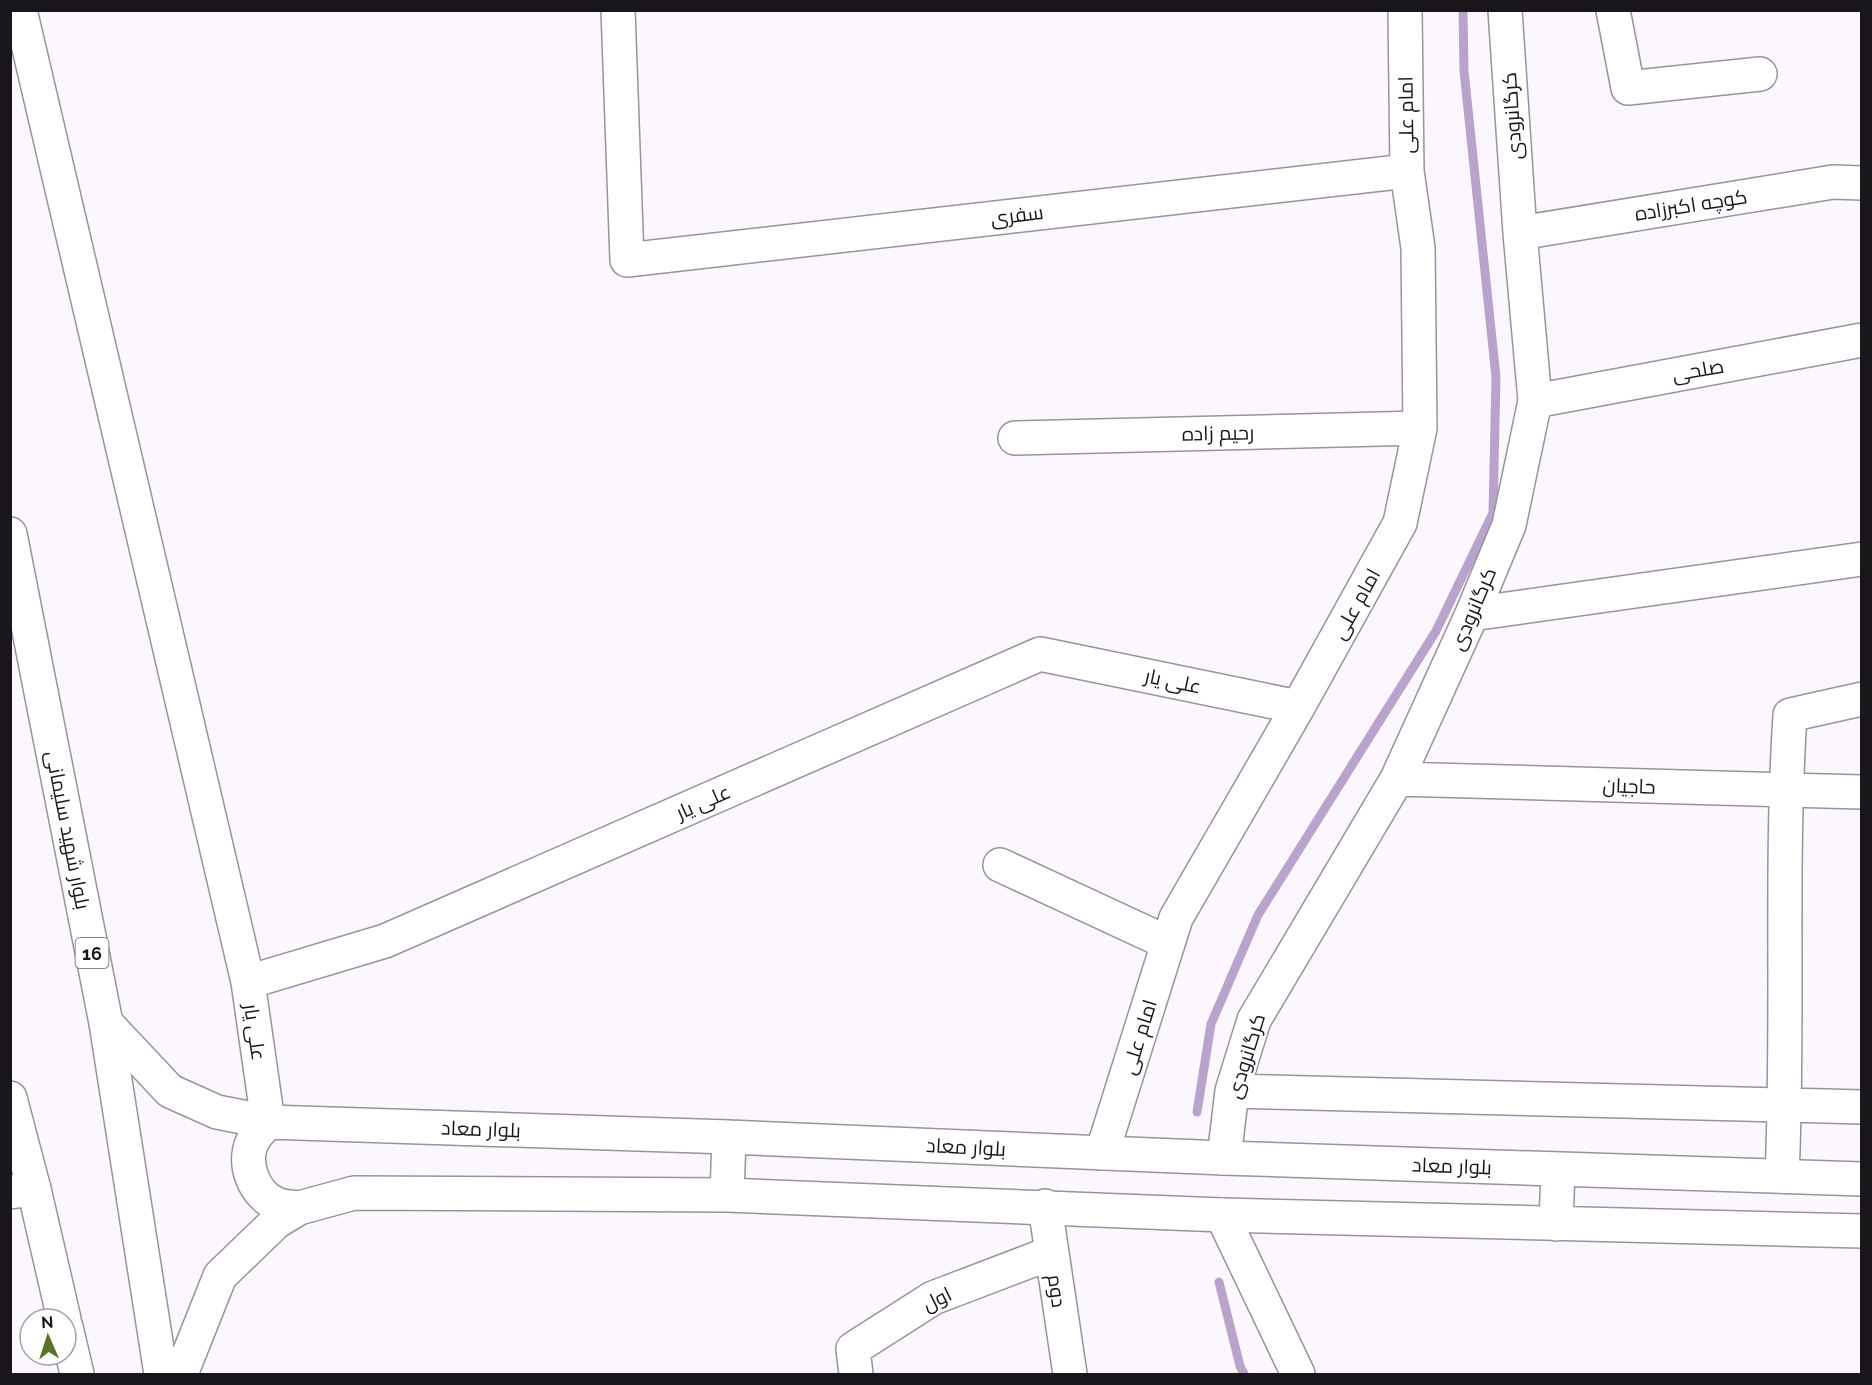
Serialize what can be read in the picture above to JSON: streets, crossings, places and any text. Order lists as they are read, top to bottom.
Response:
{
  "streets": {
    "main road": [
      "امام علی",
      "کرگانرودی",
      "کوچه اکبرزاده",
      "سفری",
      "صلحی",
      "رحیم زاده",
      "علی یار",
      "حاجیان",
      "بلوار شهید سلیمانی",
      "16",
      "بلوار معاد",
      "دوم",
      "اول"
    ]
  },
  "crossings": [
    ["امام علی", "سفری"],
    ["امام علی", "رحیم زاده"],
    ["امام علی", "علی یار"],
    ["امام علی", "بلوار معاد"],
    ["کرگانرودی", "کوچه اکبرزاده"],
    ["کرگانرودی", "صلحی"],
    ["کرگانرودی", "حاجیان"],
    ["کرگانرودی", "بلوار معاد"],
    ["علی یار", "بلوار معاد"],
    ["بلوار شهید سلیمانی", "بلوار معاد"],
    ["دوم", "اول"]
  ],
  "north": "top"
}
